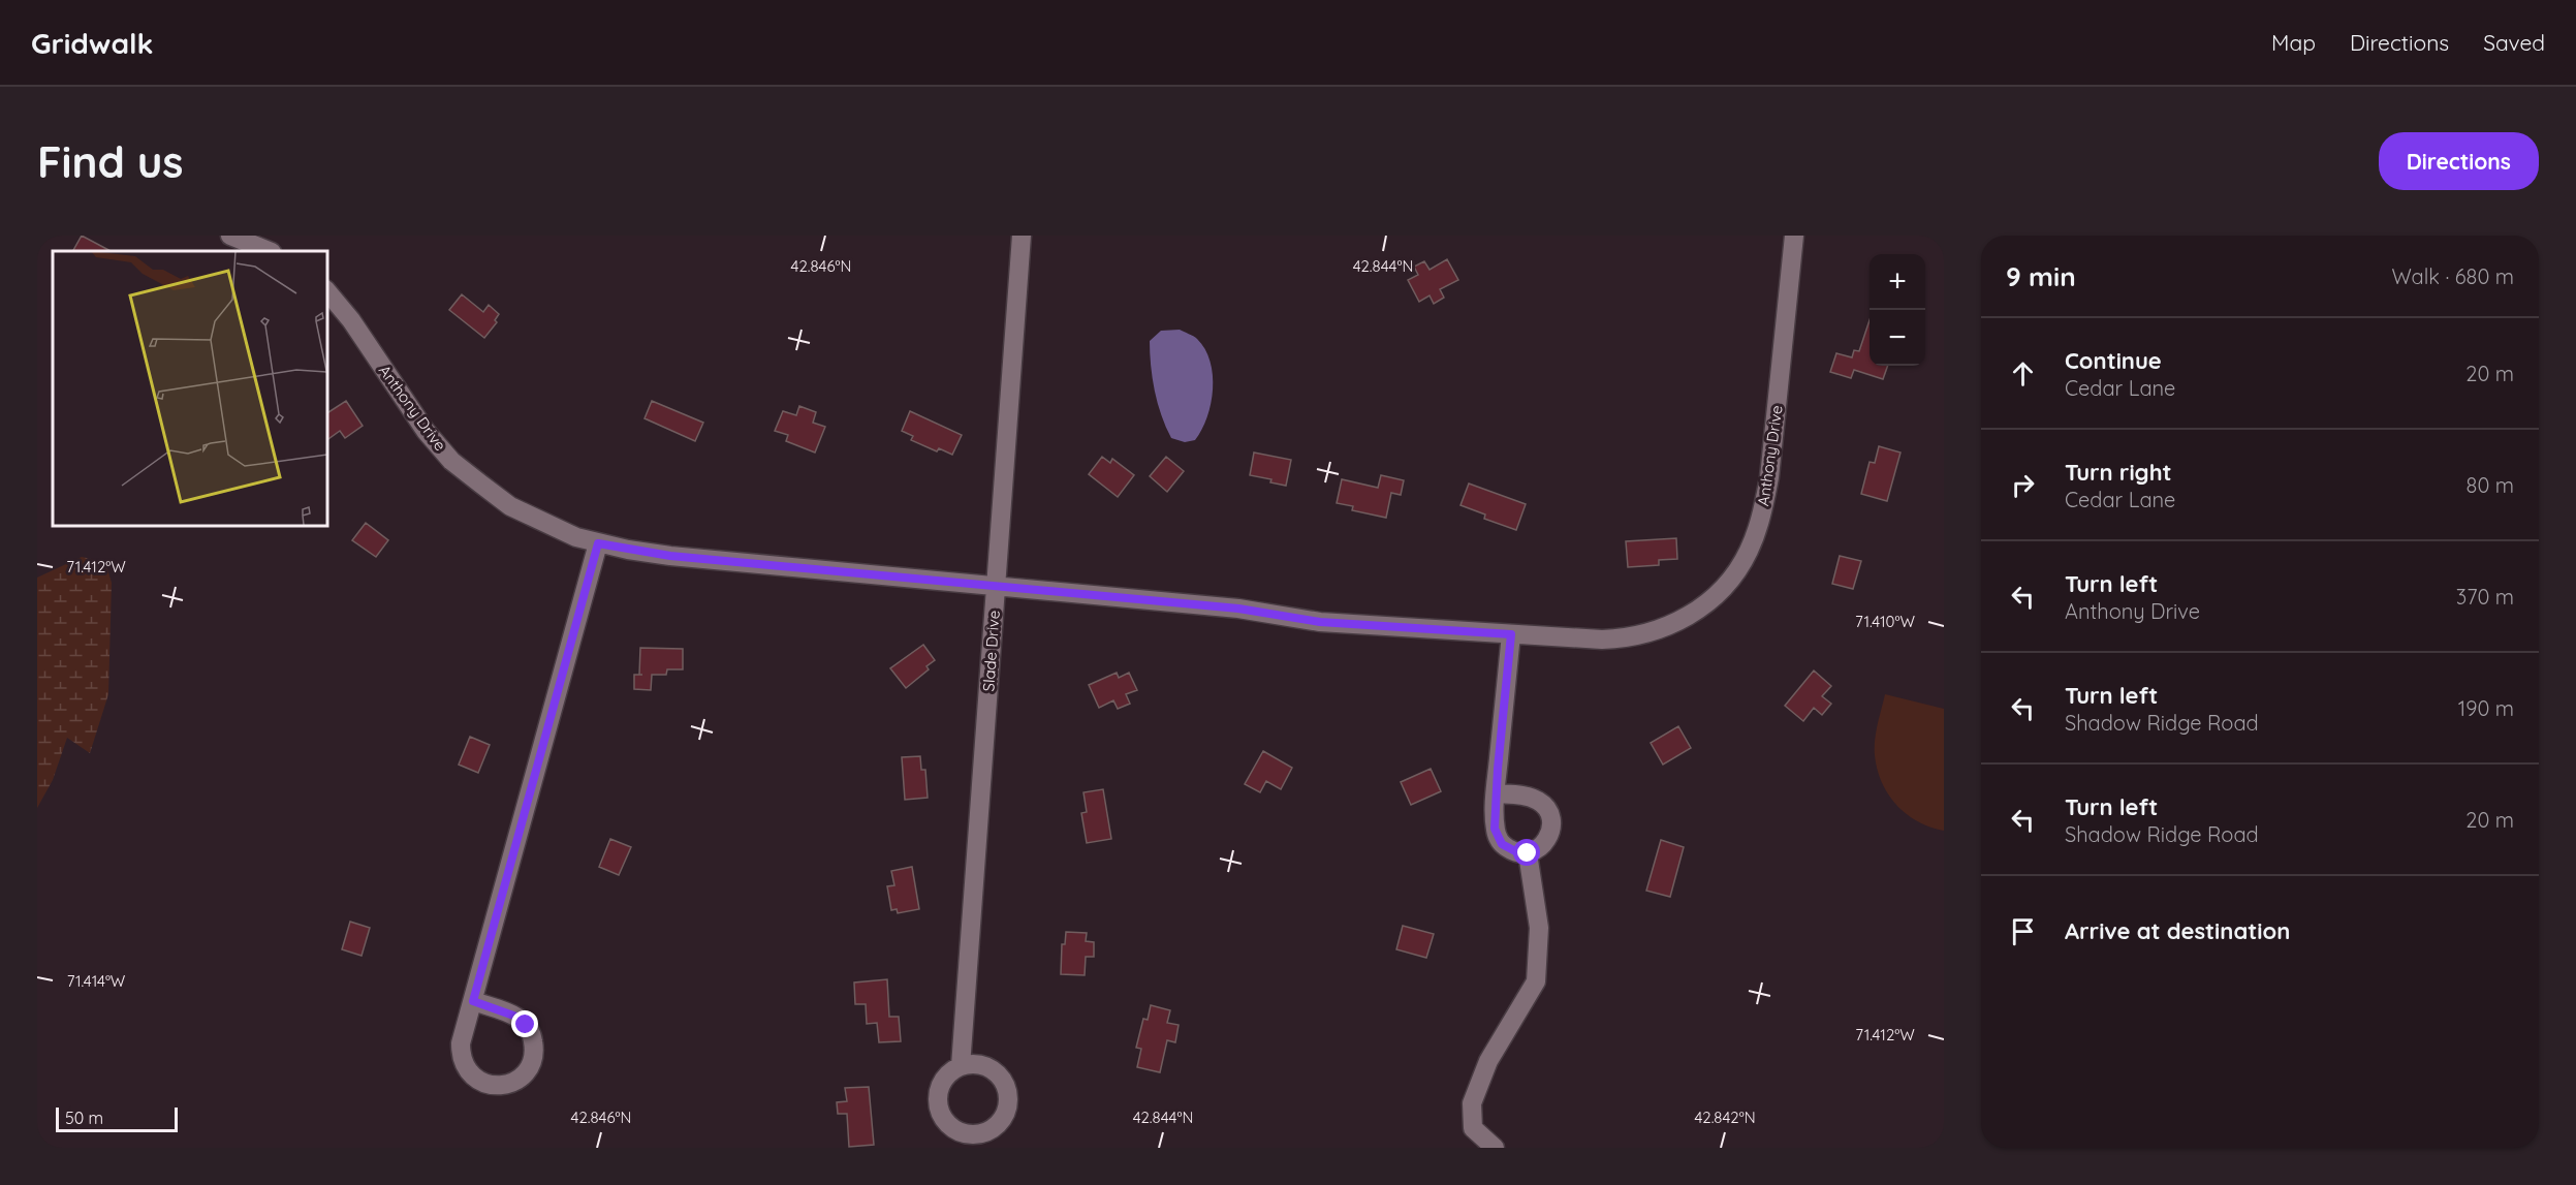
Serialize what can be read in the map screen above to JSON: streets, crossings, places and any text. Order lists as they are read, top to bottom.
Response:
{
  "streets": {
    "street": ["Anthony Drive", "Slade Drive"]
  },
  "crossings": [
    ["Anthony Drive", "Slade Drive"]
  ],
  "scale_bar": "50 m",
  "page": {
    "header": "Gridwalk",
    "nav": ["Map", "Directions", "Saved"],
    "buttons": "Directions",
    "title": "Find us",
    "heading": ["9 min", "Walk · 680 m"],
    "map_buttons": ["+", "−"],
    "list": [
      ["Continue", "Cedar Lane", "20 m"],
      ["Turn right", "Cedar Lane", "80 m"],
      ["Turn left", "Anthony Drive", "370 m"],
      ["Turn left", "Shadow Ridge Road", "190 m"],
      ["Turn left", "Shadow Ridge Road", "20 m"],
      "Arrive at destination"
    ],
    "scale": "50 m"
  },
  "coordinates": [
    "42.846°N",
    "42.844°N",
    "71.412°W",
    "71.410°W",
    "71.414°W",
    "42.842°N"
  ]
}
